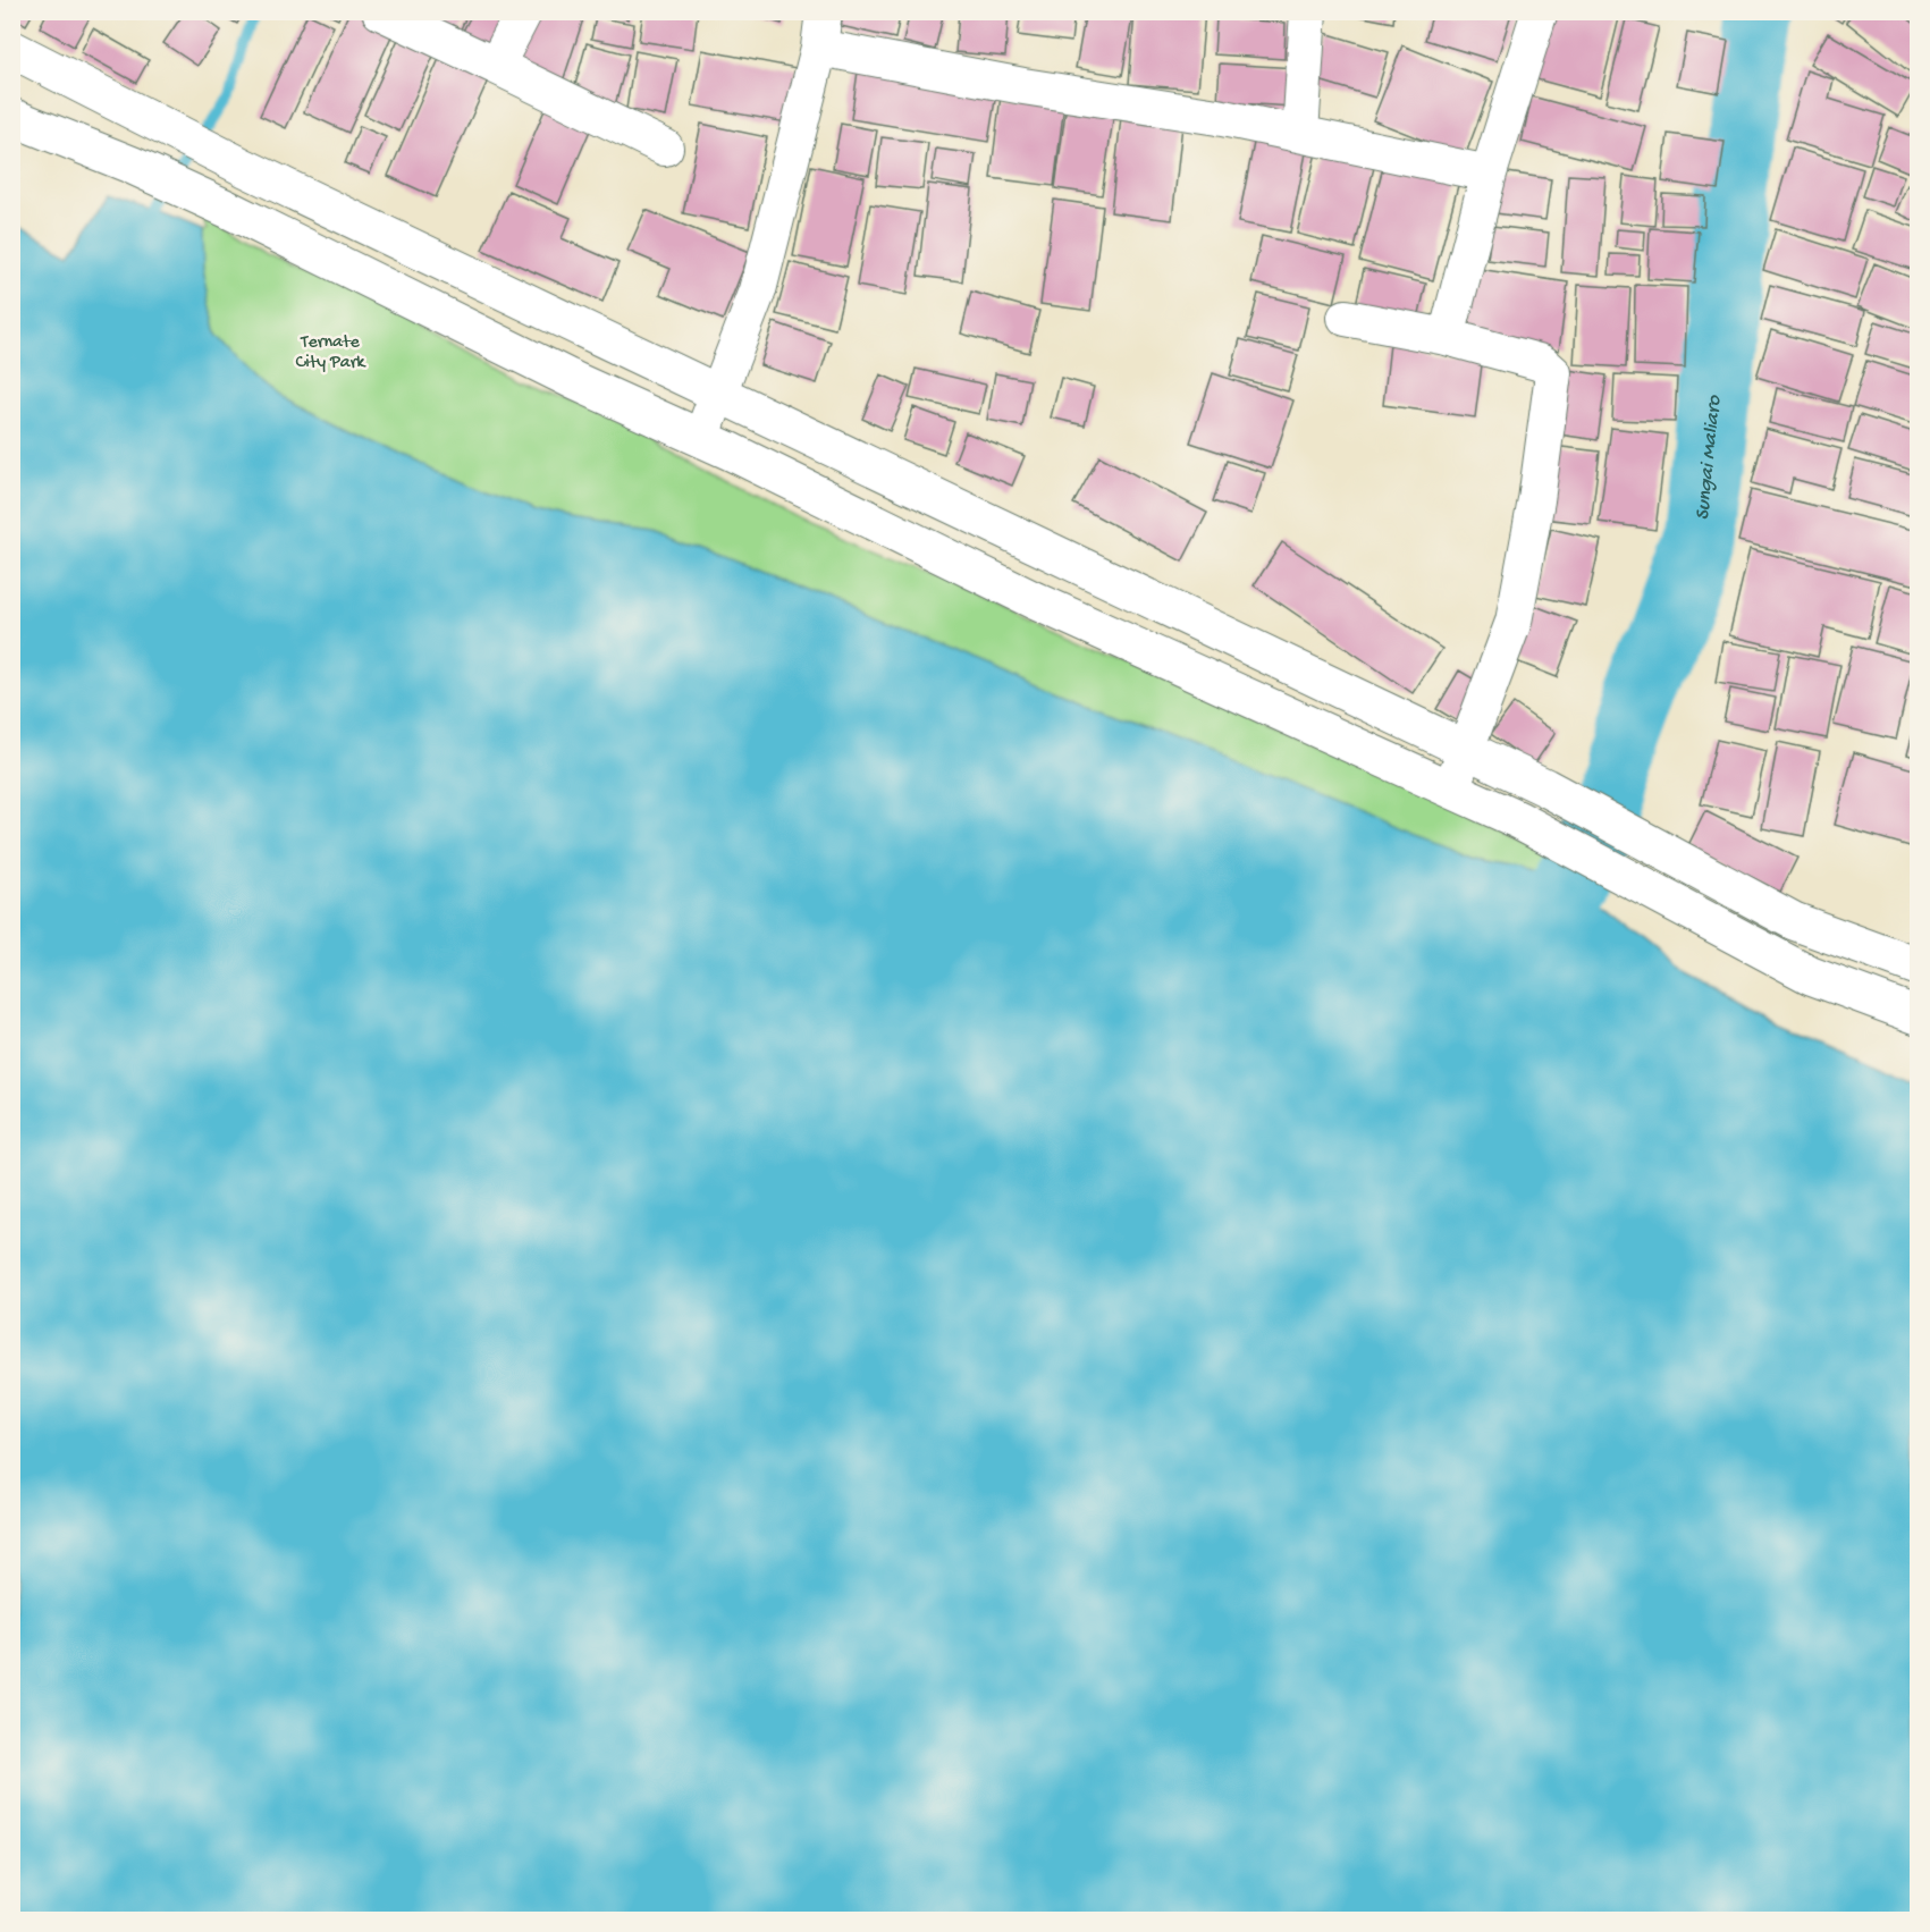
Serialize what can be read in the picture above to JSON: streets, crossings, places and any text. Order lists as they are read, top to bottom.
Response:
{
  "water": ["Sungai Maliaro"],
  "parks": ["Ternate City Park"]
}
